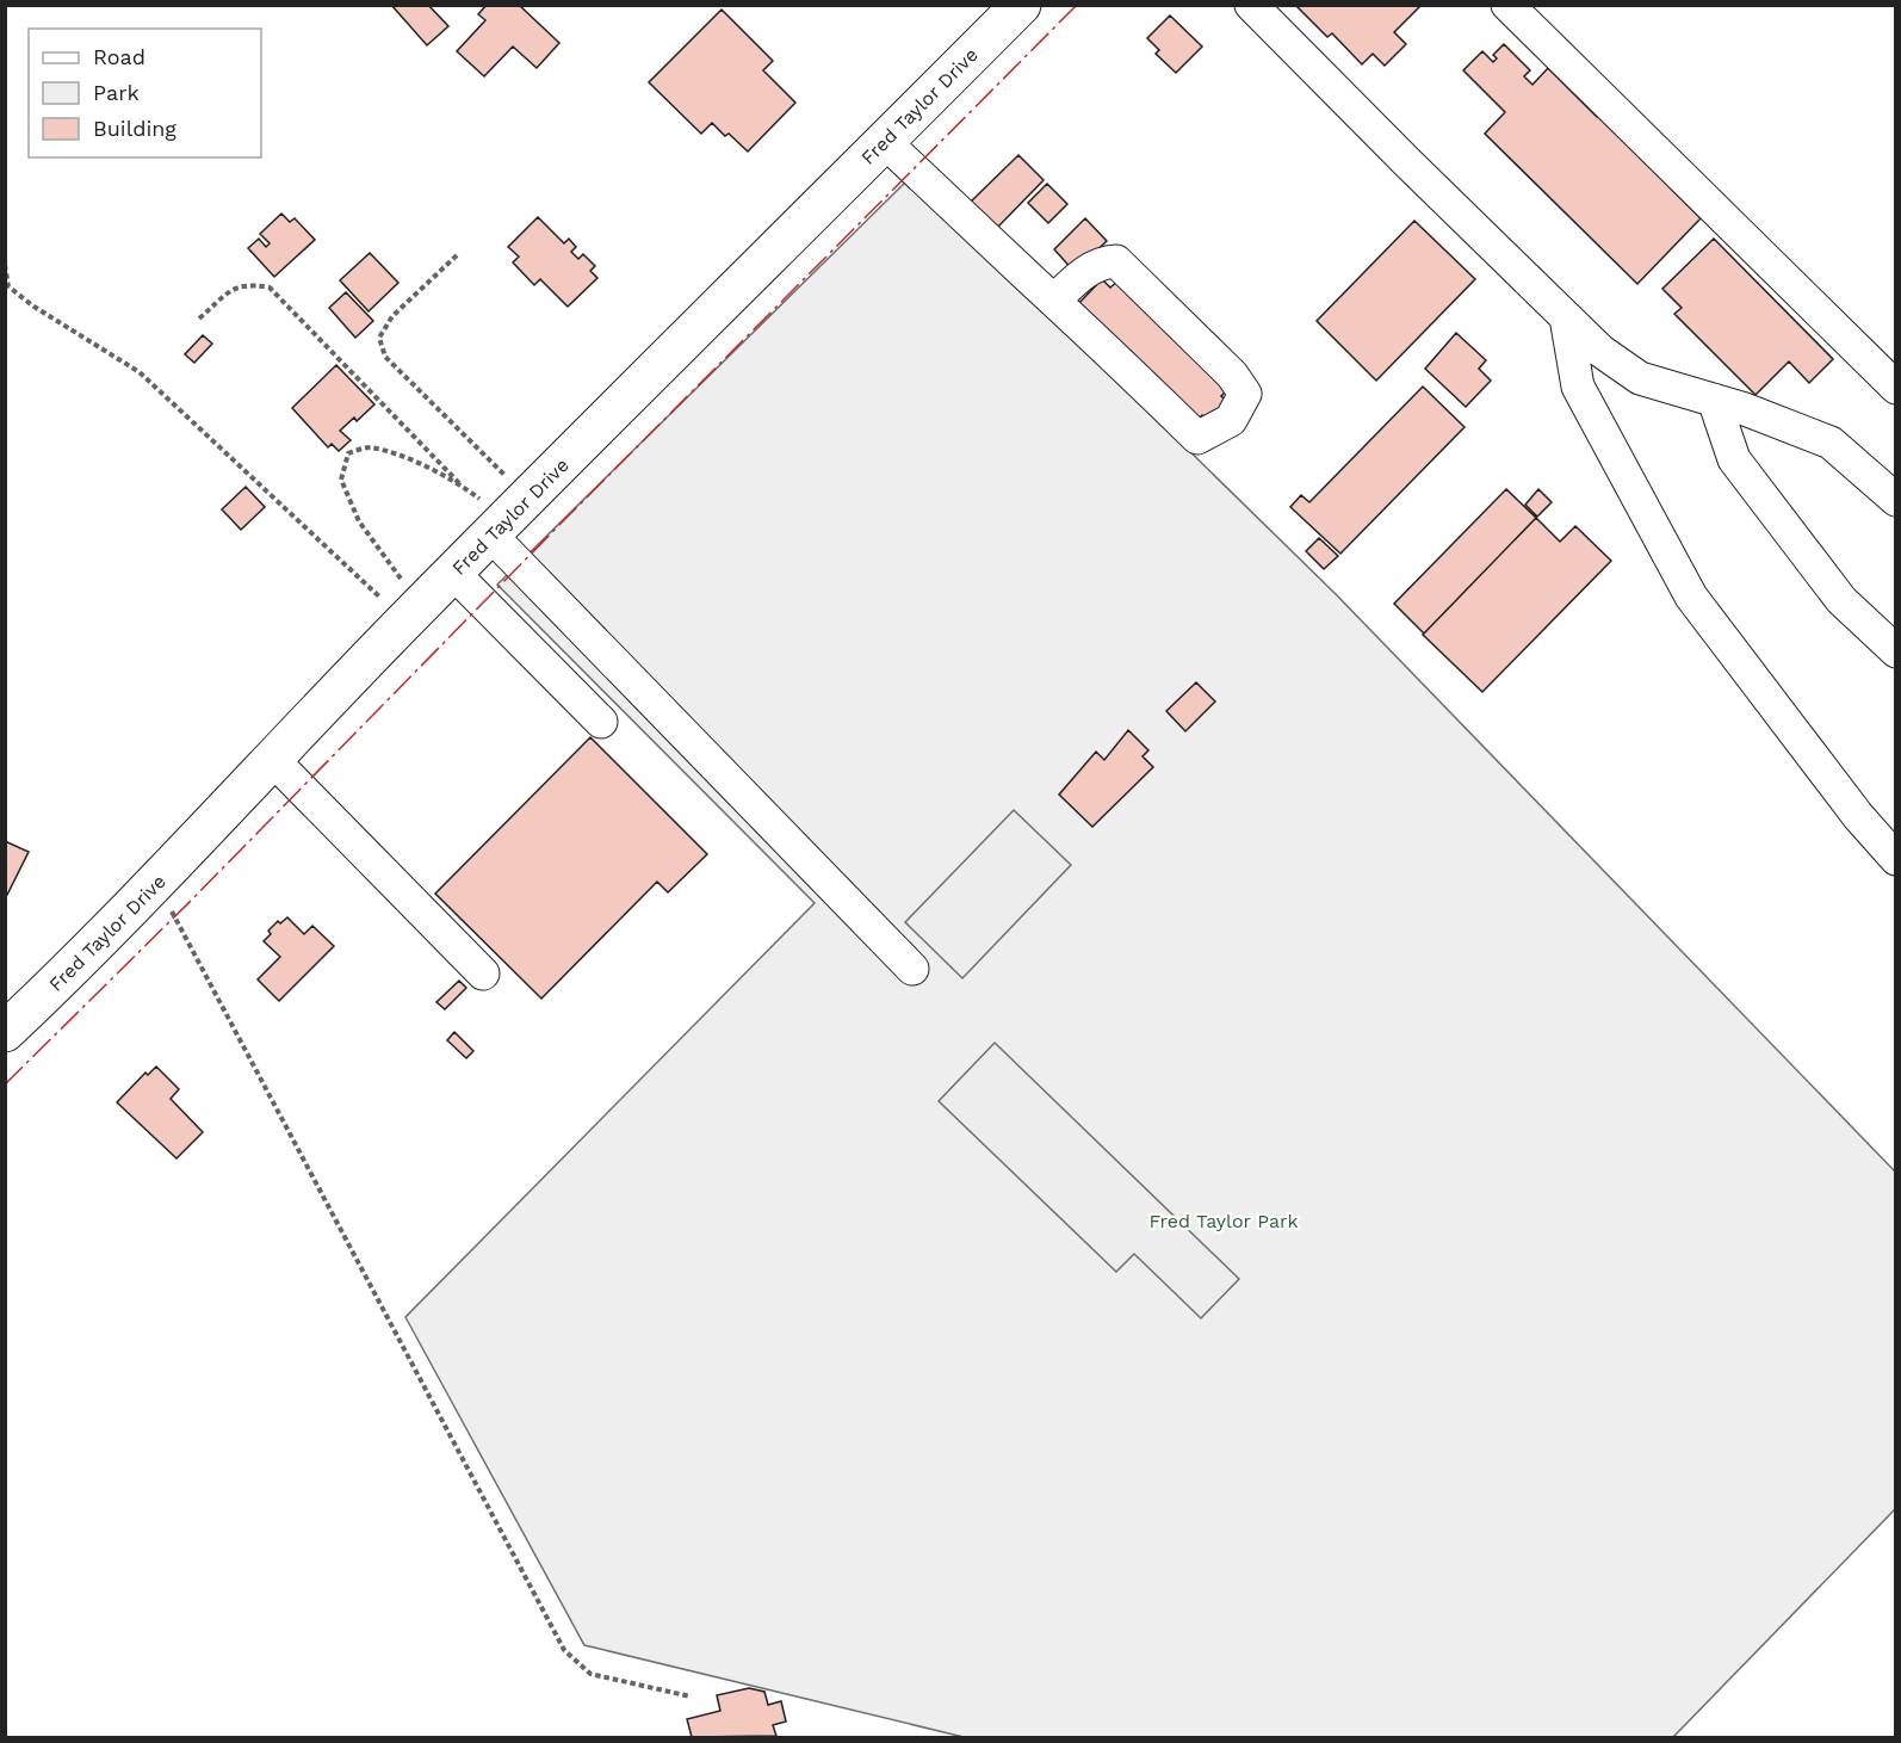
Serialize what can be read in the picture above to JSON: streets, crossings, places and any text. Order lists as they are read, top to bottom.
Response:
{
  "streets": {
    "main road": ["Fred Taylor Drive"]
  },
  "parks": ["Fred Taylor Park"],
  "legend": ["Road", "Park", "Building"]
}
